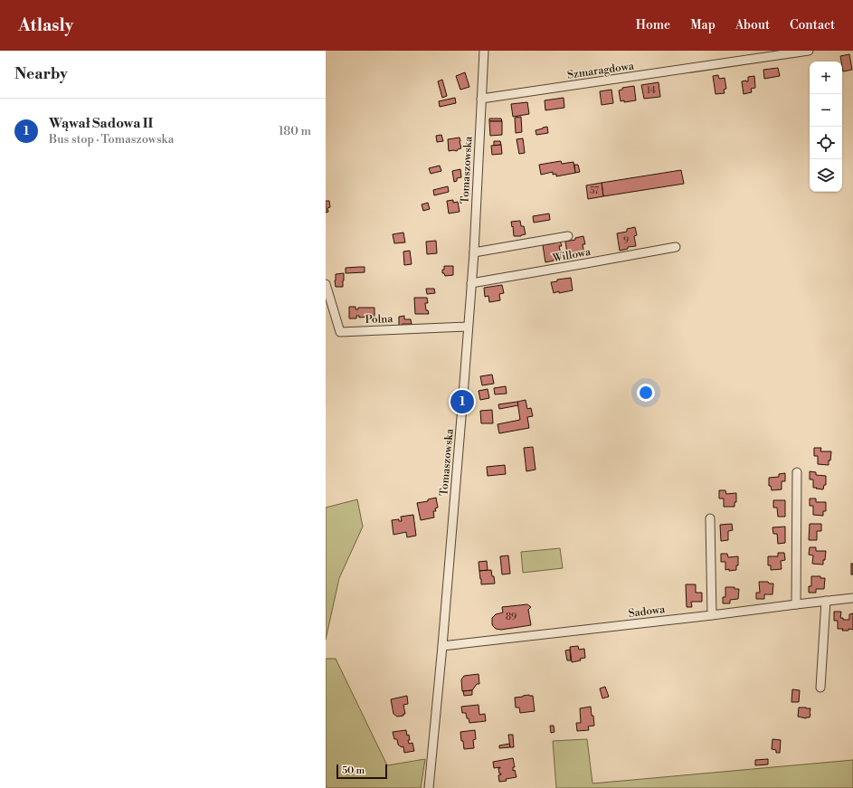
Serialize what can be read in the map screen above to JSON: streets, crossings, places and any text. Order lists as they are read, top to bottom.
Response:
{
  "streets": {
    "street": [
      "Szmaragdowa",
      "Tomaszowska",
      "Willowa",
      "Polna",
      "Sadowa"
    ]
  },
  "crossings": [
    ["Szmaragdowa", "Tomaszowska"],
    ["Tomaszowska", "Willowa"],
    ["Tomaszowska", "Polna"],
    ["Tomaszowska", "Sadowa"]
  ],
  "house_numbers": [
    "14",
    "57",
    "9",
    "89"
  ],
  "scale_bar": "50 m",
  "page": {
    "header": "Atlasly",
    "nav": [
      "Home",
      "Map",
      "About",
      "Contact"
    ],
    "heading": "Nearby",
    "map_buttons": ["+", "−"],
    "list": [
      {
        "mark": "1",
        "name": "Wąwał Sadowa II",
        "note": "Bus stop · Tomaszowska",
        "value": "180 m"
      }
    ],
    "pins": "1",
    "scale": "50 m"
  }
}
